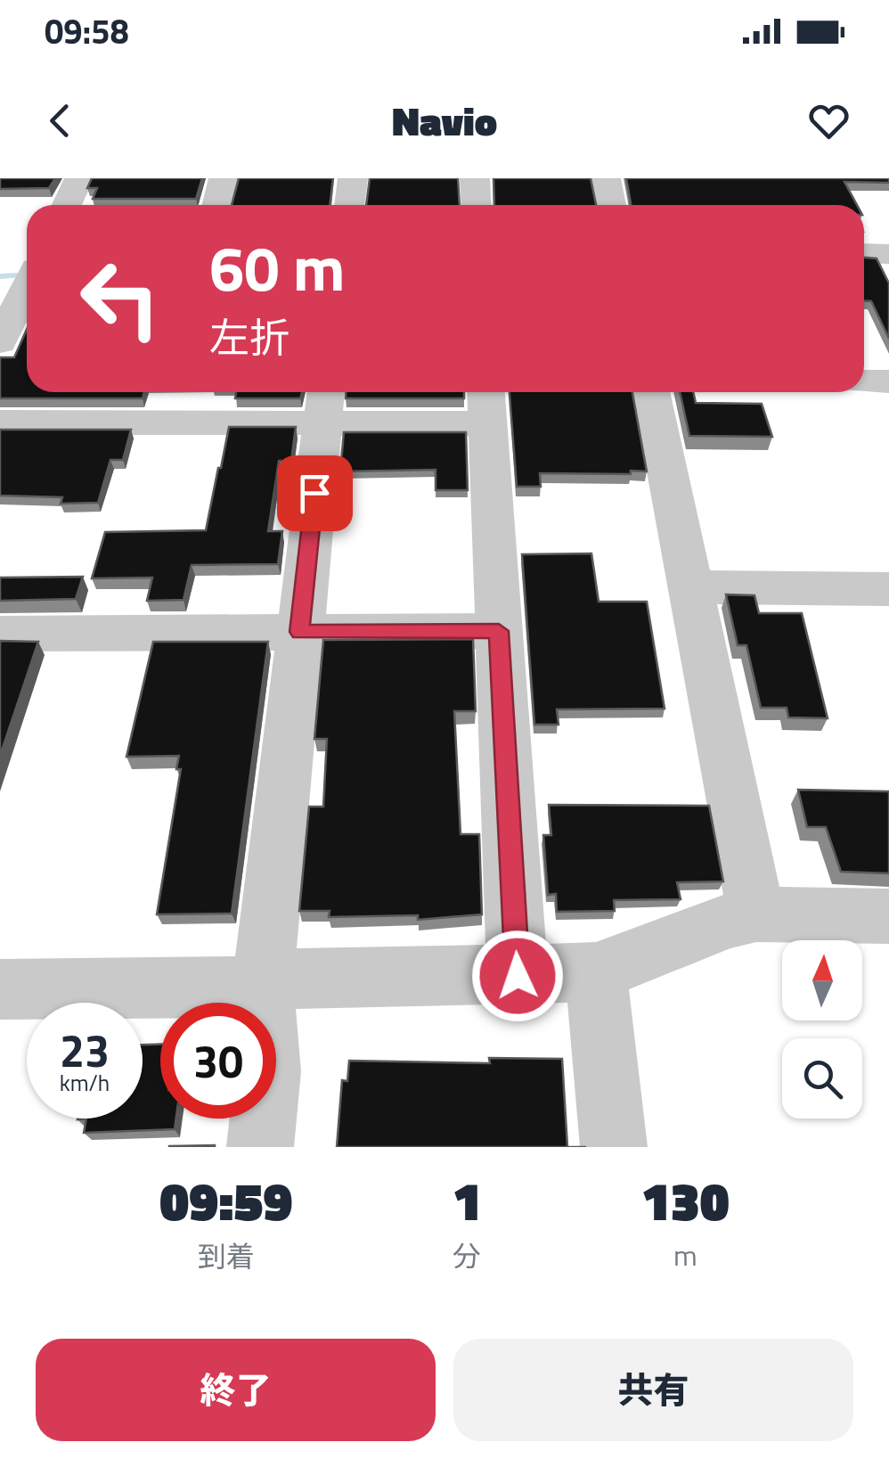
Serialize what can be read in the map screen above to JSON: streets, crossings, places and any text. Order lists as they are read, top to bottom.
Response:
{
  "north": "top",
  "page": {
    "status": "09:58",
    "header": "Navio",
    "turn": ["60 m", "左折"],
    "speed": "23 km/h",
    "limit": "30",
    "eta": [
      "09:59",
      "到着",
      "1",
      "分",
      "130",
      "m"
    ],
    "buttons": ["終了", "共有"]
  }
}
